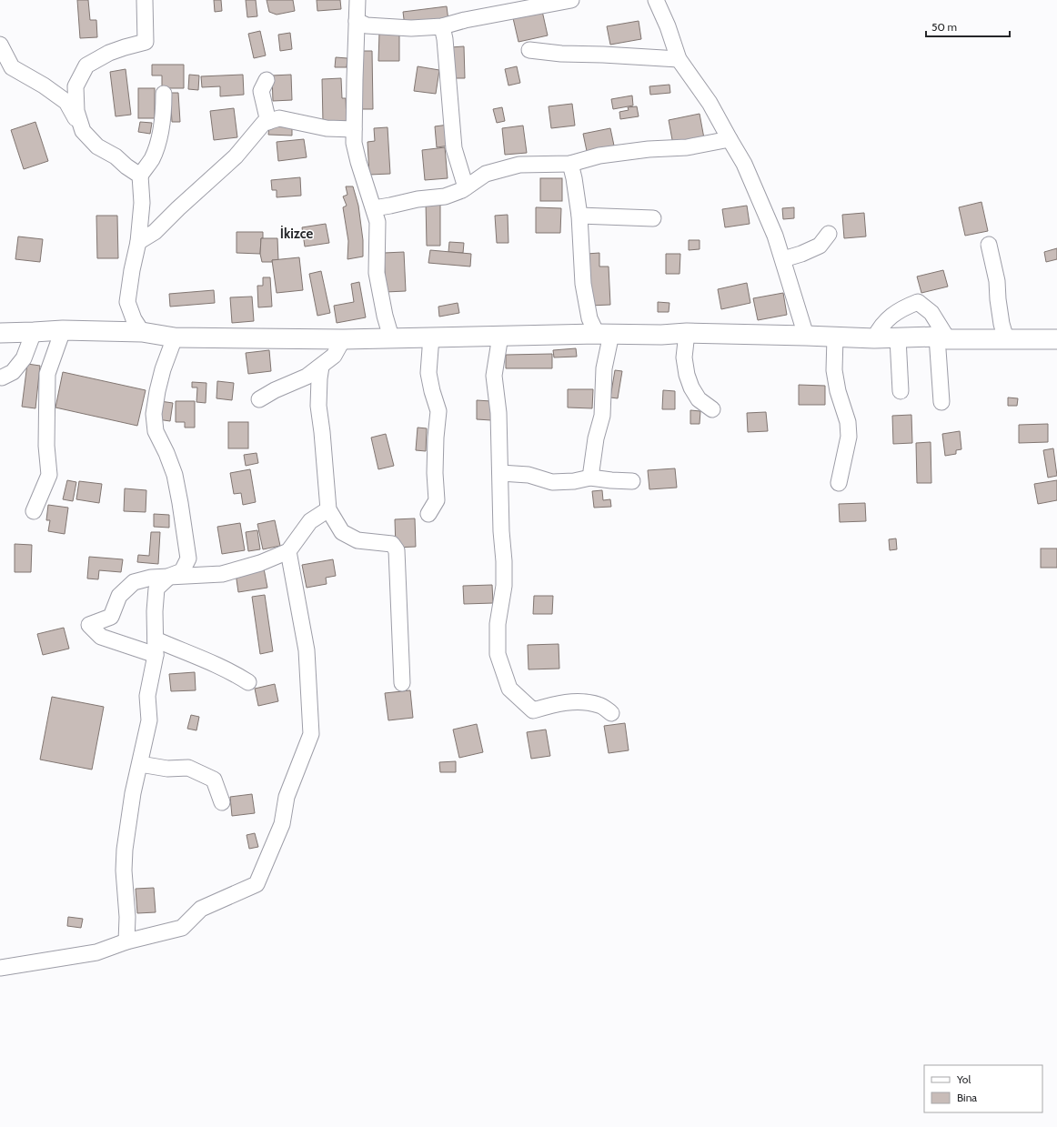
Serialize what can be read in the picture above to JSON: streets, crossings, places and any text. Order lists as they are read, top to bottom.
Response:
{
  "districts": ["İkizce"],
  "legend": ["Yol", "Bina"],
  "scale_bar": "50 m"
}
